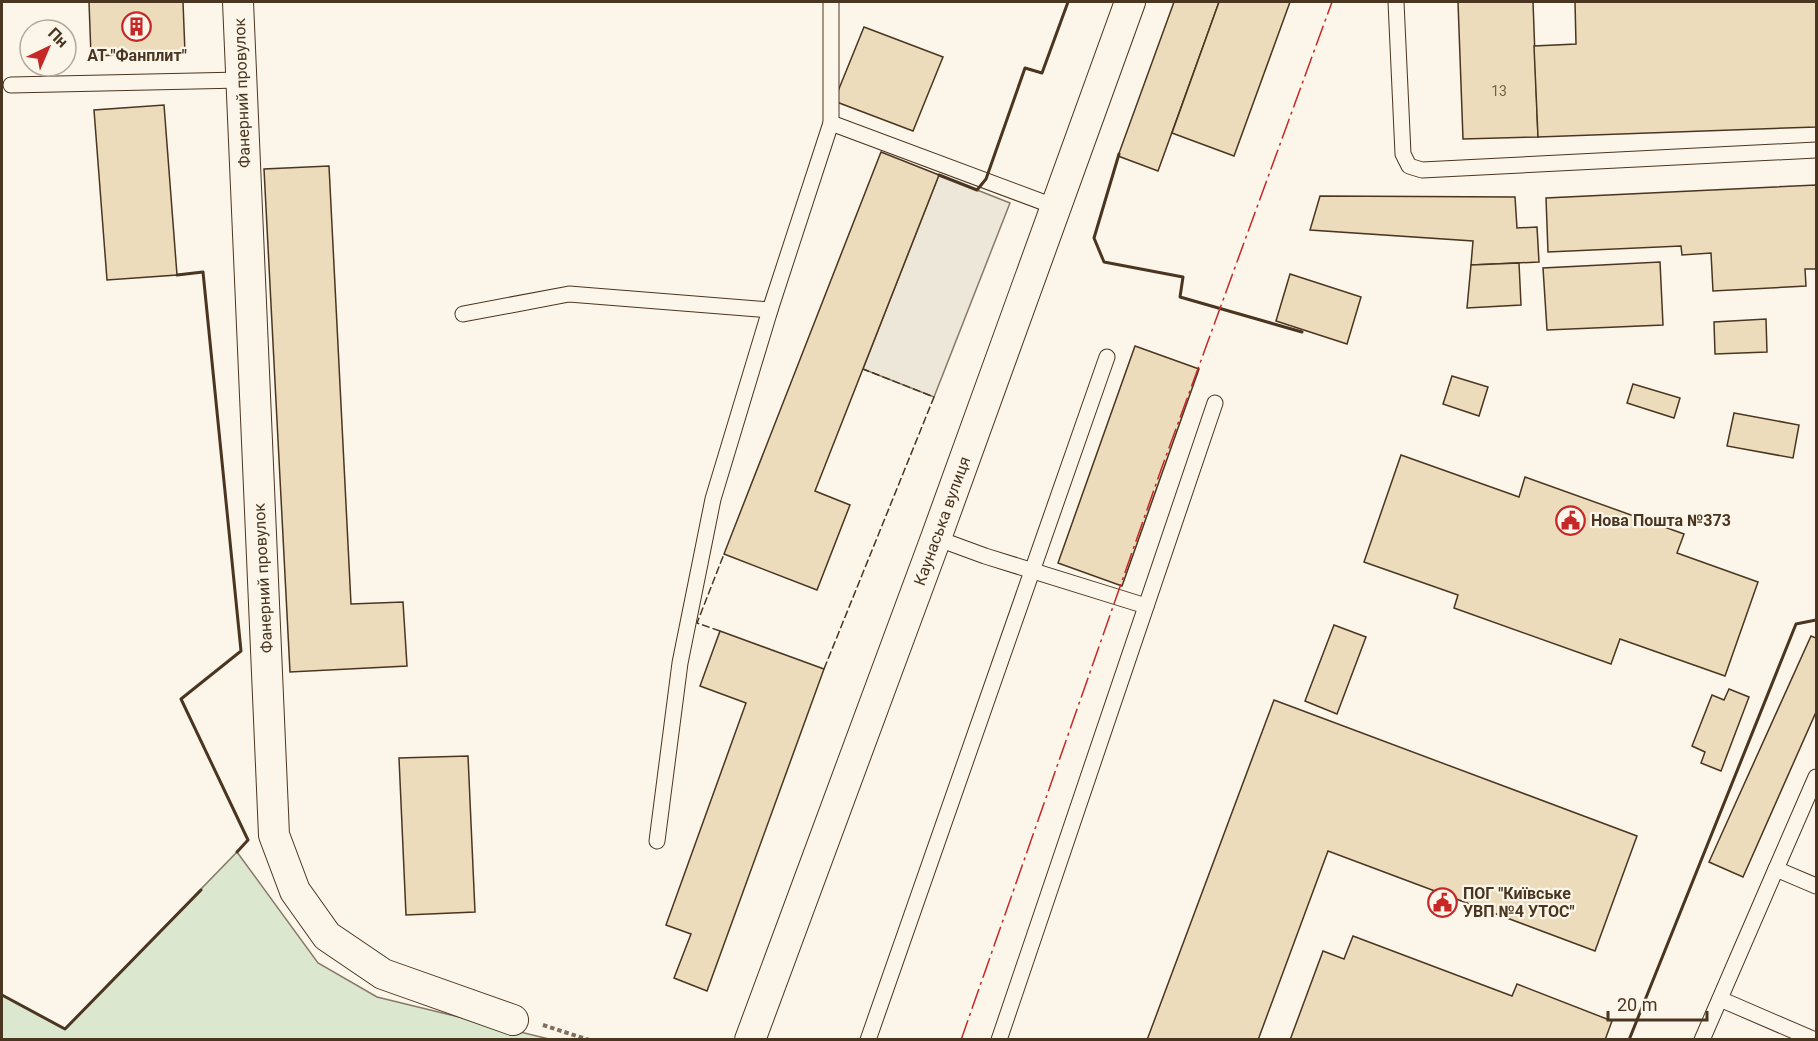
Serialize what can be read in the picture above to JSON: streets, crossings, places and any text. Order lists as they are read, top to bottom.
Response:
{
  "streets": {
    "street": ["Фанерний провулок", "Каунаська вулиця"]
  },
  "places": {
    "building": ["АТ \"Фанплит\""],
    "public building": ["Нова Пошта №373", "ПОГ \"Київське УВП №4 УТОС\""]
  },
  "house_numbers": ["13"],
  "scale_bar": "20 m",
  "north": "top right"
}
